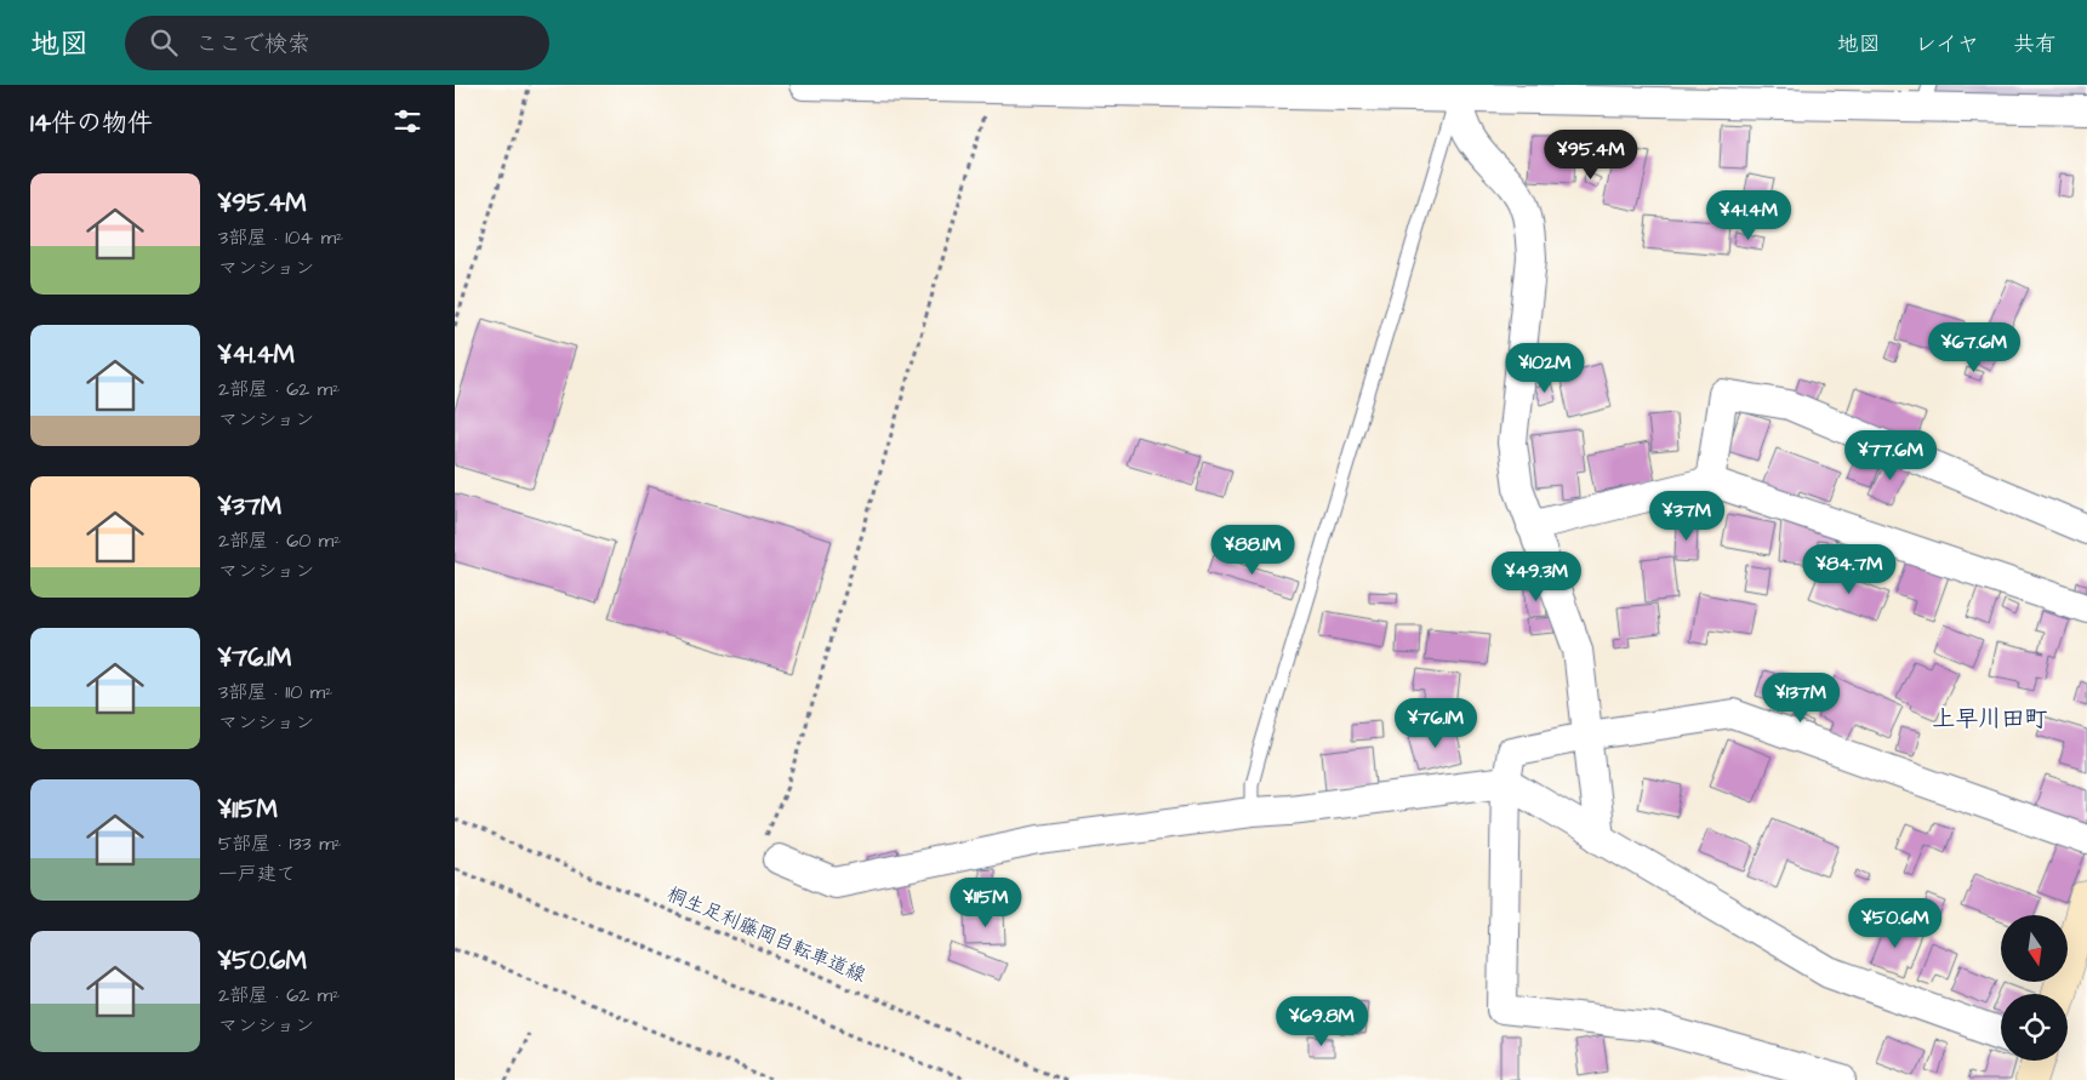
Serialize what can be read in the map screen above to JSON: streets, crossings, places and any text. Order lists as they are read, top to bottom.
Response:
{
  "streets": {
    "path": ["桐生足利藤岡自転車道線"]
  },
  "districts": ["上早川田町"],
  "north": "bottom",
  "page": {
    "header": "地図",
    "search": "ここで検索",
    "nav": ["地図", "レイヤ", "共有"],
    "heading": "14件の物件",
    "price": [
      "¥95.4M",
      "¥41.4M",
      "¥67.6M",
      "¥102M",
      "¥77.6M",
      "¥37M",
      "¥88.1M",
      "¥84.7M",
      "¥49.3M",
      "¥137M",
      "¥76.1M",
      "¥115M",
      "¥50.6M",
      "¥69.8M"
    ],
    "list": [
      {
        "name": "¥95.4M",
        "note": "3部屋 · 104 m² · マンション"
      },
      {
        "name": "¥41.4M",
        "note": "2部屋 · 62 m² · マンション"
      },
      {
        "name": "¥37M",
        "note": "2部屋 · 60 m² · マンション"
      },
      {
        "name": "¥76.1M",
        "note": "3部屋 · 110 m² · マンション"
      },
      {
        "name": "¥115M",
        "note": "5部屋 · 133 m² · 一戸建て"
      },
      {
        "name": "¥50.6M",
        "note": "2部屋 · 62 m² · マンション"
      }
    ]
  }
}
